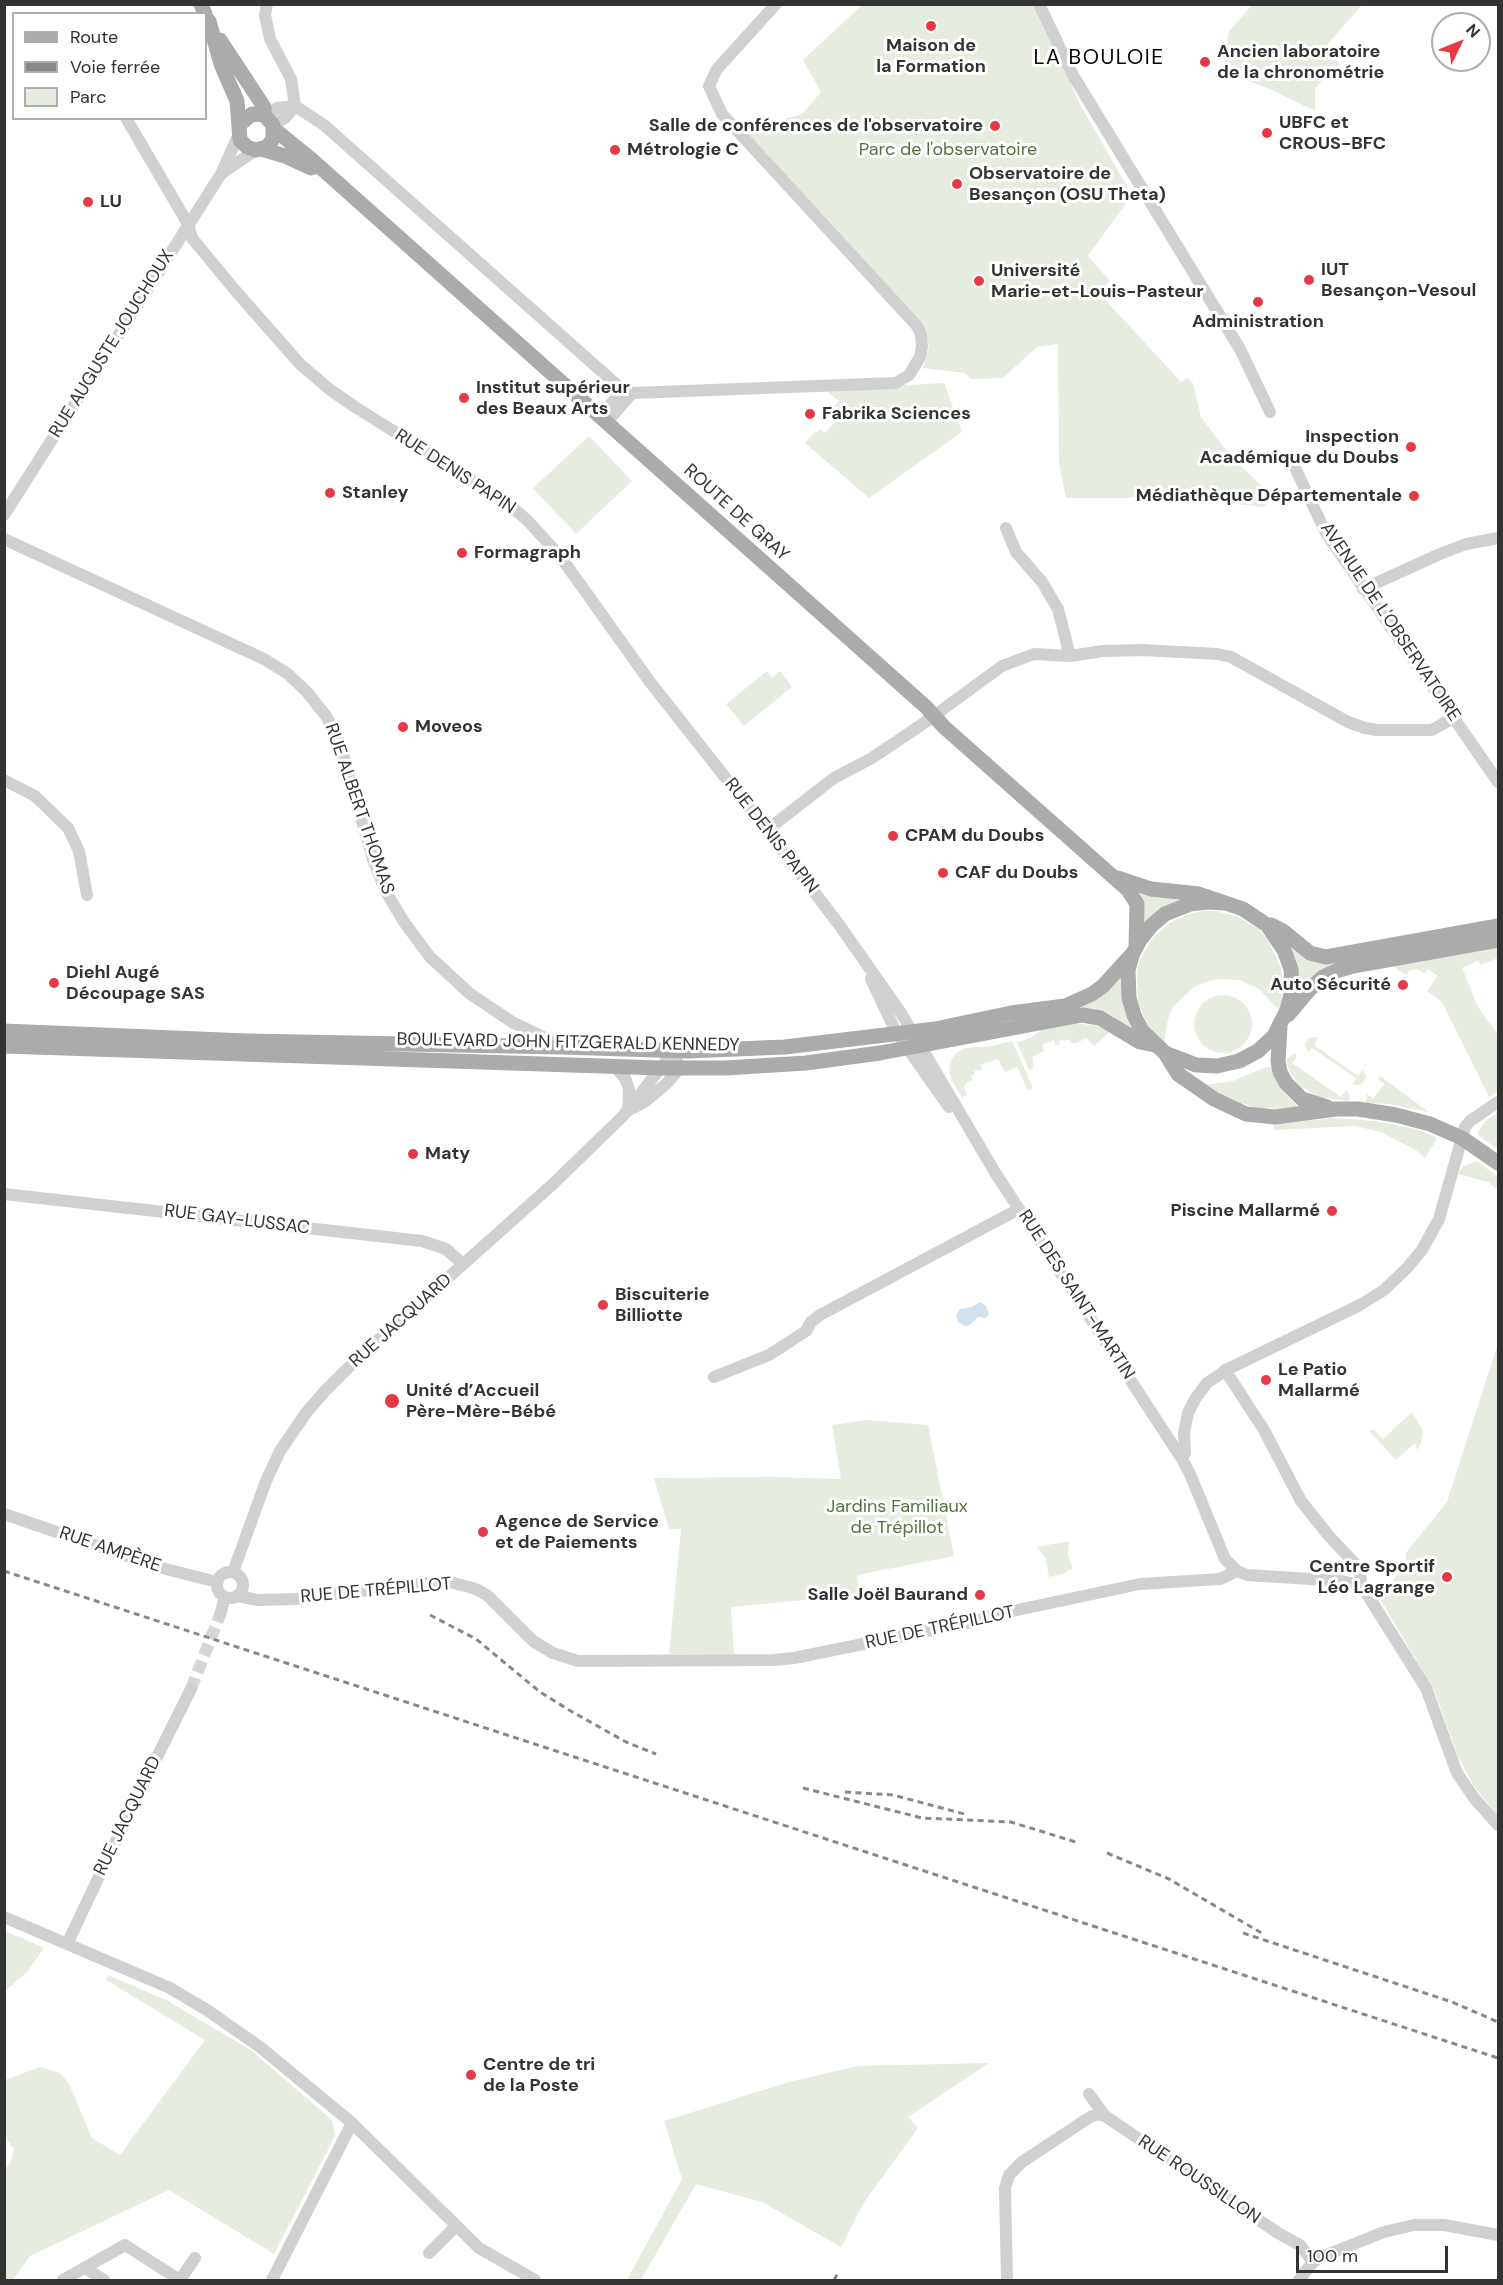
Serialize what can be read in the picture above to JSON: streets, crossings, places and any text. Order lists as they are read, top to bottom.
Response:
{
  "streets": {
    "main road": ["ROUTE DE GRAY", "BOULEVARD JOHN FITZGERALD KENNEDY"],
    "street": [
      "RUE AUGUSTE JOUCHOUX",
      "RUE DENIS PAPIN",
      "AVENUE DE L'OBSERVATOIRE",
      "RUE ALBERT THOMAS",
      "RUE GAY-LUSSAC",
      "RUE DES SAINT-MARTIN",
      "RUE JACQUARD",
      "RUE AMPÈRE",
      "RUE DE TRÉPILLOT",
      "RUE ROUSSILLON"
    ]
  },
  "crossings": [
    ["RUE AUGUSTE JOUCHOUX", "RUE DENIS PAPIN"],
    ["RUE AUGUSTE JOUCHOUX", "ROUTE DE GRAY"],
    ["RUE DENIS PAPIN", "BOULEVARD JOHN FITZGERALD KENNEDY"],
    ["RUE DENIS PAPIN", "RUE DES SAINT-MARTIN"],
    ["ROUTE DE GRAY", "BOULEVARD JOHN FITZGERALD KENNEDY"],
    ["RUE ALBERT THOMAS", "BOULEVARD JOHN FITZGERALD KENNEDY"],
    ["BOULEVARD JOHN FITZGERALD KENNEDY", "RUE DES SAINT-MARTIN"],
    ["BOULEVARD JOHN FITZGERALD KENNEDY", "RUE JACQUARD"],
    ["RUE GAY-LUSSAC", "RUE JACQUARD"],
    ["RUE DES SAINT-MARTIN", "RUE DE TRÉPILLOT"],
    ["RUE JACQUARD", "RUE AMPÈRE"],
    ["RUE JACQUARD", "RUE DE TRÉPILLOT"],
    ["RUE AMPÈRE", "RUE DE TRÉPILLOT"]
  ],
  "districts": ["LA BOULOIE"],
  "parks": ["Parc de l'observatoire", "Jardins Familiaux de Trépillot"],
  "places": [
    "Maison de la Formation",
    "Ancien laboratoire de la chronométrie",
    "Salle de conférences de l'observatoire",
    "UBFC et CROUS-BFC",
    "Métrologie C",
    "Observatoire de Besançon (OSU Theta)",
    "LU",
    "IUT Besançon-Vesoul",
    "Université Marie-et-Louis-Pasteur",
    "Administration",
    "Institut supérieur des Beaux Arts",
    "Fabrika Sciences",
    "Inspection Académique du Doubs",
    "Stanley",
    "Médiathèque Départementale",
    "Formagraph",
    "Moveos",
    "CPAM du Doubs",
    "CAF du Doubs",
    "Diehl Augé Découpage SAS",
    "Auto Sécurité",
    "Maty",
    "Piscine Mallarmé",
    "Biscuiterie Billiotte",
    "Le Patio Mallarmé",
    "Unité d’Accueil Père-Mère-Bébé",
    "Agence de Service et de Paiements",
    "Centre Sportif Léo Lagrange",
    "Salle Joël Baurand",
    "Centre de tri de la Poste"
  ],
  "legend": ["Route", "Voie ferrée", "Parc"],
  "scale_bar": "100 m",
  "north": "top right"
}
